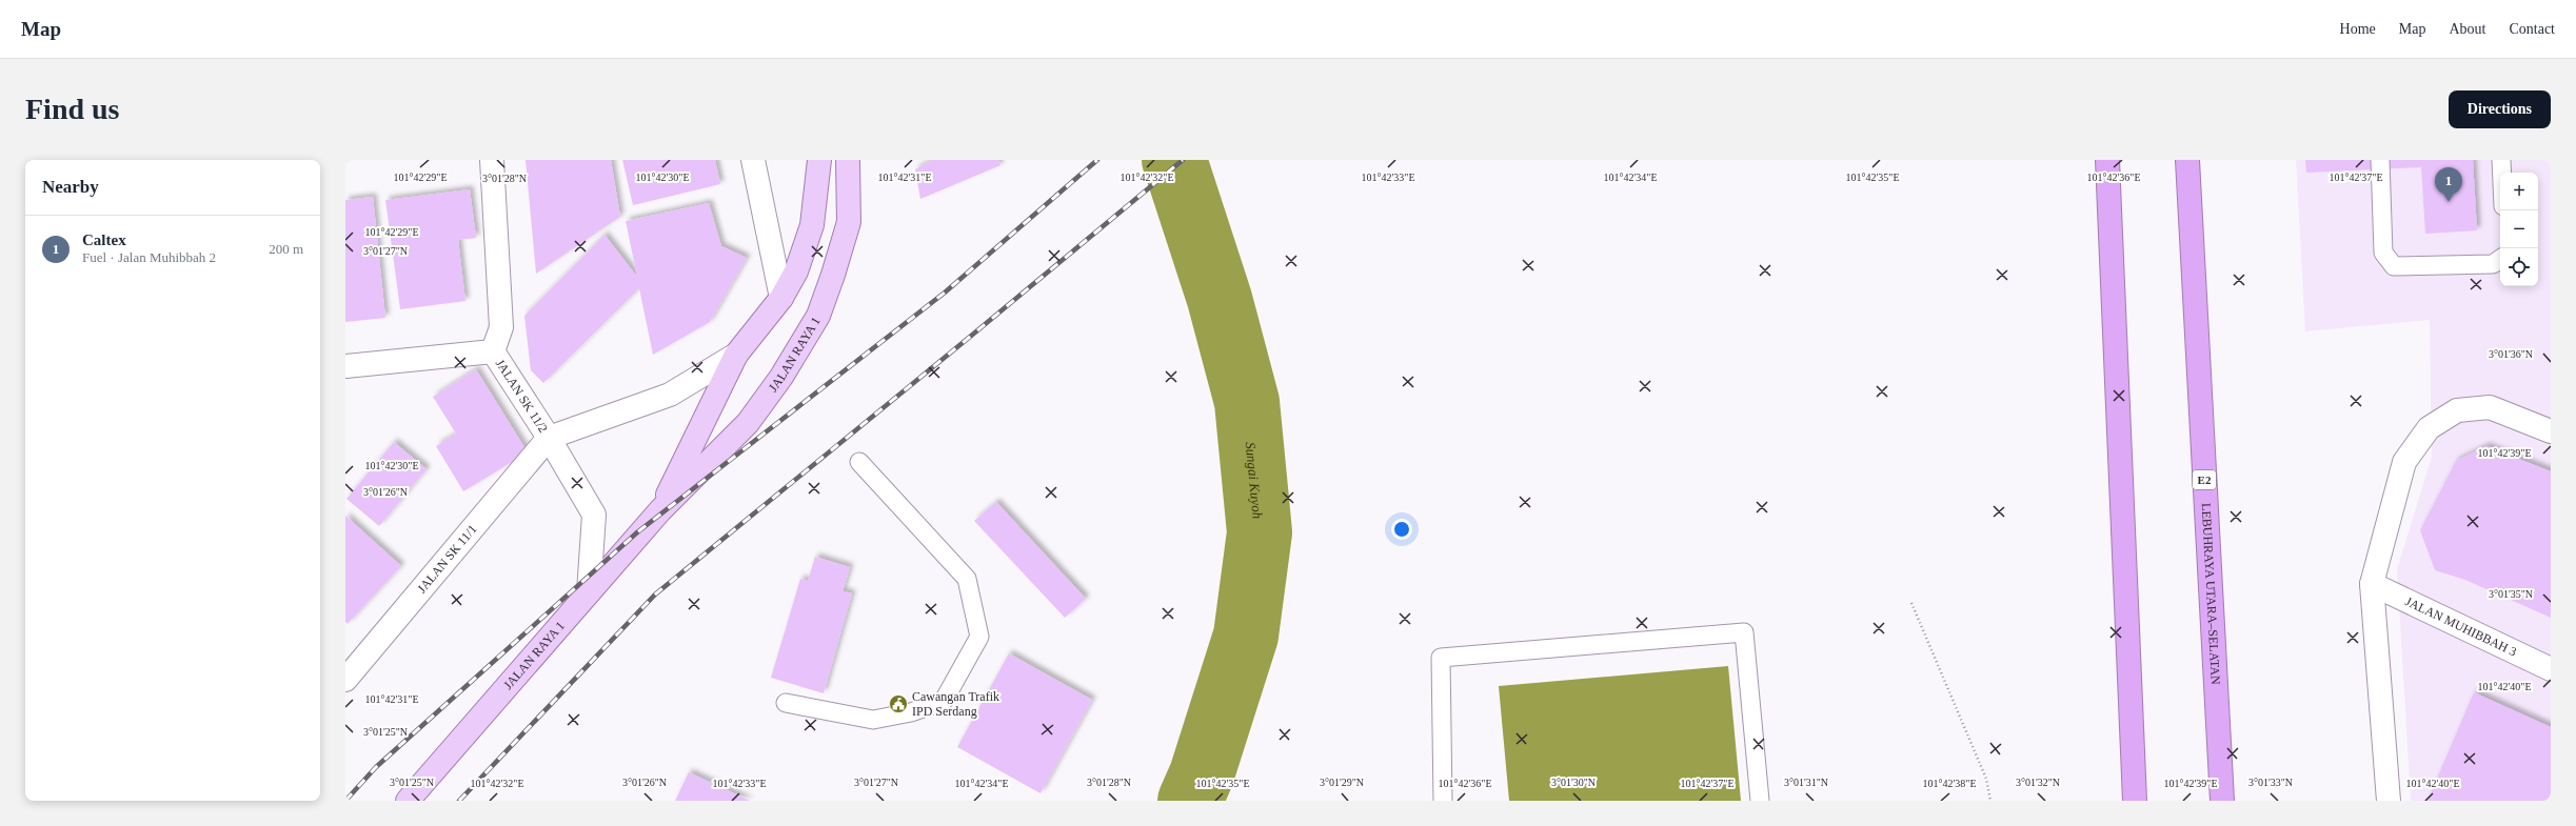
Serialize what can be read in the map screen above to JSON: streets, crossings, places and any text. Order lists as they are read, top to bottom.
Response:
{
  "streets": {
    "highway": ["E2", "LEBUHRAYA UTARA–SELATAN"],
    "main road": ["JALAN RAYA 1"],
    "street": ["JALAN SK 11/2", "JALAN SK 11/1", "JALAN MUHIBBAH 3"]
  },
  "crossings": [
    ["JALAN RAYA 1", "JALAN SK 11/2"],
    ["JALAN SK 11/2", "JALAN SK 11/1"]
  ],
  "water": ["Sungai Kuyoh"],
  "places": {
    "public building": ["Cawangan Trafik IPD Serdang"]
  },
  "page": {
    "header": "Map",
    "nav": [
      "Home",
      "Map",
      "About",
      "Contact"
    ],
    "buttons": "Directions",
    "title": "Find us",
    "heading": "Nearby",
    "pins": "1",
    "map_buttons": ["+", "−"],
    "list": [
      {
        "mark": "1",
        "name": "Caltex",
        "note": "Fuel · Jalan Muhibbah 2",
        "value": "200 m"
      }
    ]
  },
  "coordinates": [
    "101°42'29\"E",
    "101°42'30\"E",
    "101°42'31\"E",
    "101°42'32\"E",
    "101°42'33\"E",
    "101°42'34\"E",
    "101°42'35\"E",
    "101°42'36\"E",
    "101°42'37\"E",
    "3°01'28\"N",
    "3°01'27\"N",
    "3°01'36\"N",
    "101°42'39\"E",
    "3°01'26\"N",
    "3°01'35\"N",
    "101°42'40\"E",
    "3°01'25\"N",
    "3°01'29\"N",
    "3°01'30\"N",
    "3°01'31\"N",
    "3°01'32\"N",
    "3°01'33\"N",
    "101°42'38\"E"
  ]
}
